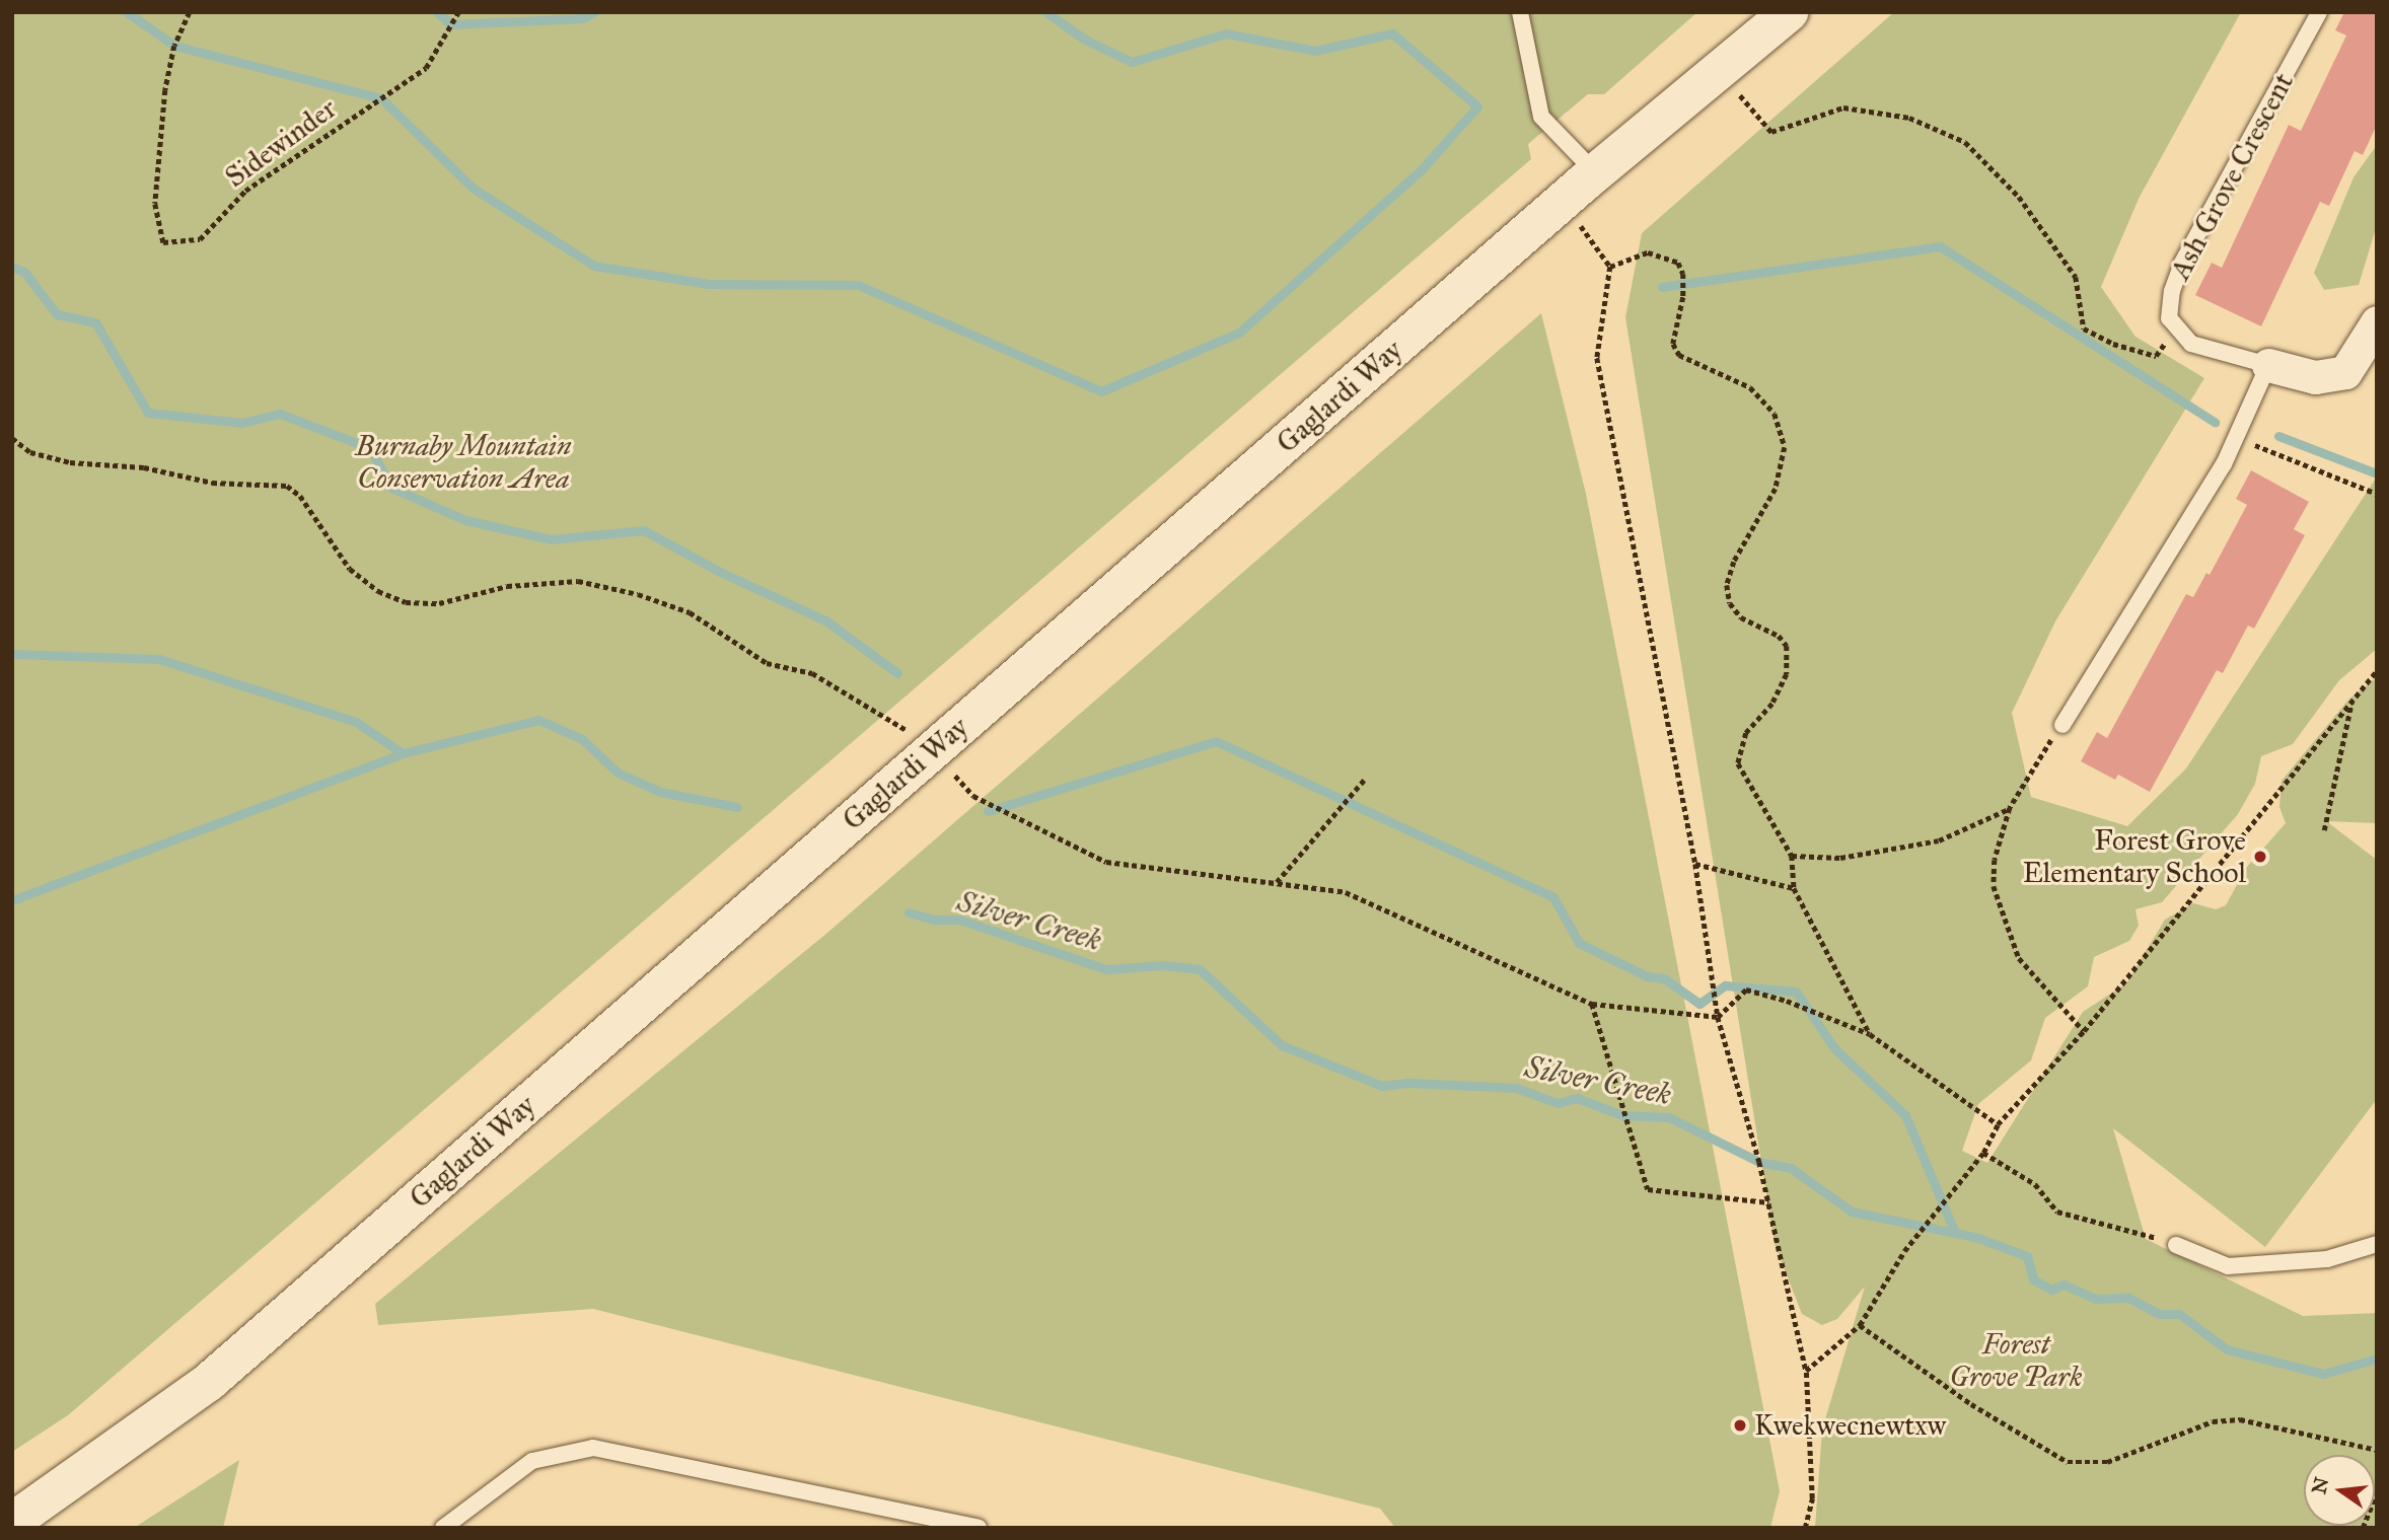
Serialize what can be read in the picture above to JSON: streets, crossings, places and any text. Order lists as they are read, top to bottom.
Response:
{
  "streets": {
    "main road": ["Gaglardi Way"],
    "lane": ["Ash Grove Crescent"],
    "path": ["Sidewinder"]
  },
  "water": ["Silver Creek"],
  "parks": ["Burnaby Mountain Conservation Area", "Forest Grove Park"],
  "places": ["Forest Grove Elementary School", "Kwekwecnewtxw"],
  "north": "left"
}
